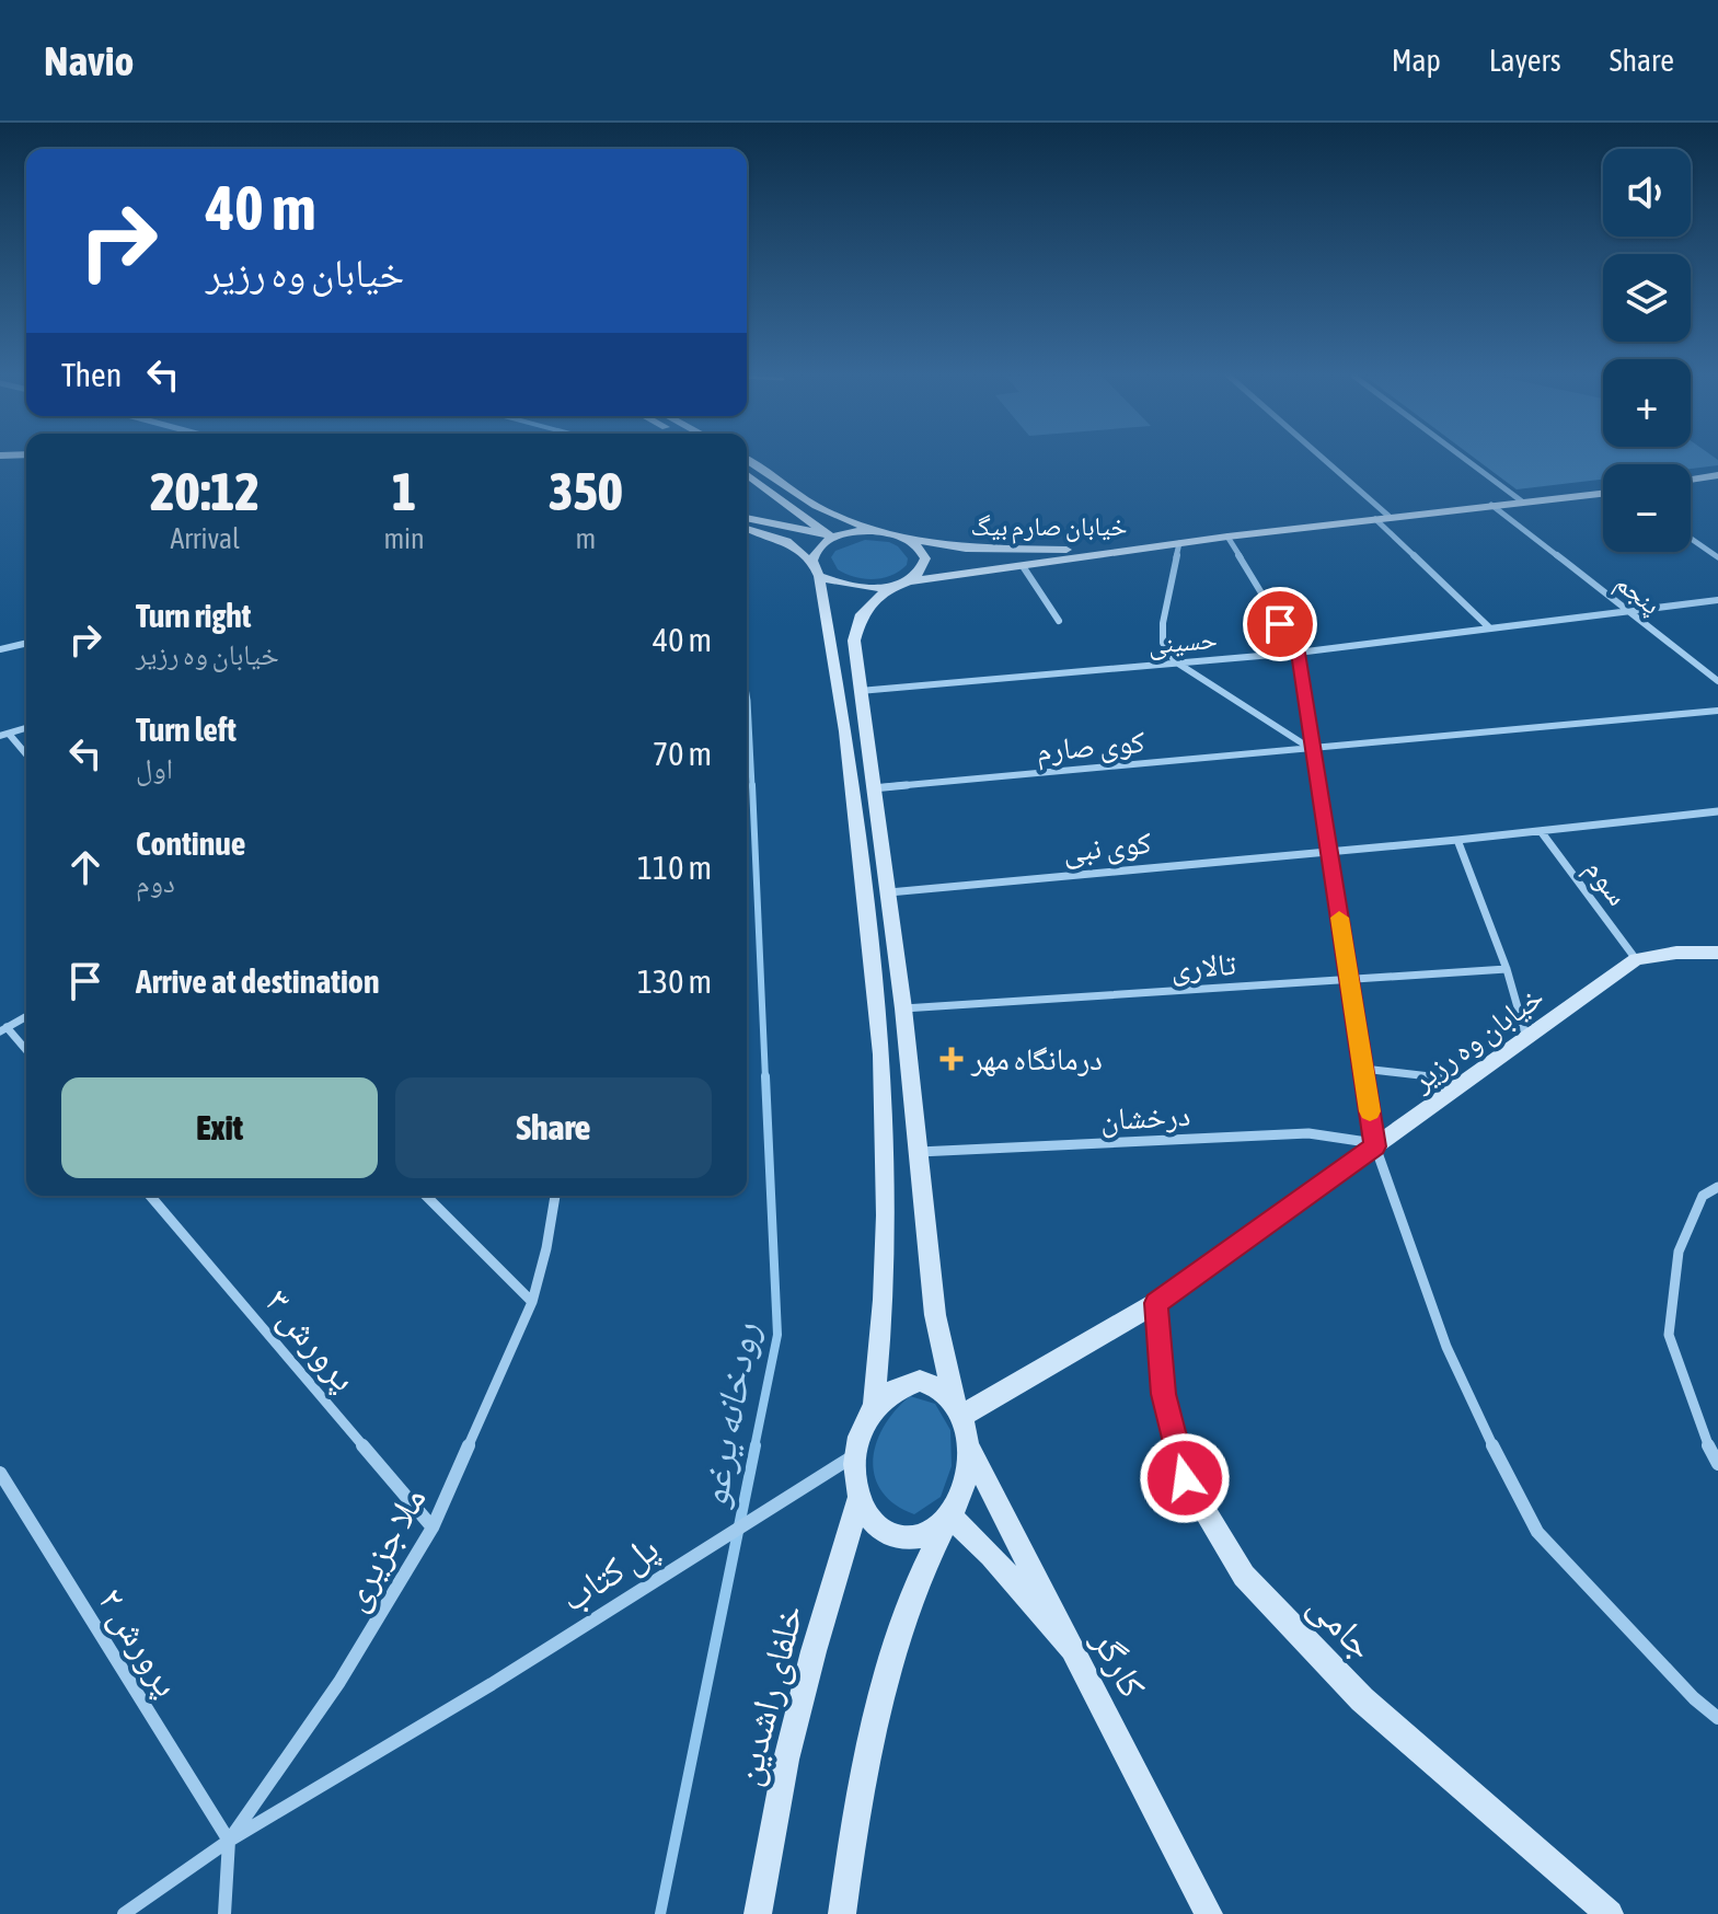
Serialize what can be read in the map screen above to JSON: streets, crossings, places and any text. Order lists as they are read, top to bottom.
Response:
{
  "streets": {
    "main road": [
      "خیابان صارم بیگ",
      "خیابان وه رزیر",
      "جامی",
      "کارگر",
      "خلفای راشدین"
    ],
    "street": [
      "پنجم",
      "حسینی",
      "کوی صارم",
      "کوی نبی",
      "سوم",
      "تالاری",
      "درخشان",
      "پرورش ۳",
      "ملا جزیری",
      "پل کتاب",
      "پرورش ۲"
    ]
  },
  "crossings": [
    ["خیابان صارم بیگ", "پنجم"],
    ["پنجم", "حسینی"],
    ["کوی نبی", "سوم"],
    ["سوم", "خیابان وه رزیر"],
    ["خیابان وه رزیر", "درخشان"],
    ["خیابان وه رزیر", "پل کتاب"],
    ["خیابان وه رزیر", "جامی"],
    ["خیابان وه رزیر", "کارگر"],
    ["خیابان وه رزیر", "خلفای راشدین"],
    ["پرورش ۳", "ملا جزیری"],
    ["ملا جزیری", "پل کتاب"],
    ["ملا جزیری", "پرورش ۲"],
    ["پل کتاب", "پرورش ۲"],
    ["پل کتاب", "کارگر"],
    ["پل کتاب", "خلفای راشدین"],
    ["کارگر", "خلفای راشدین"]
  ],
  "water": ["رودخانه یرغو"],
  "places": {
    "health": ["درمانگاه مهر"]
  },
  "page": {
    "header": "Navio",
    "nav": ["Map", "Layers", "Share"],
    "map_buttons": ["+", "−"],
    "turn": ["40 m", "خیابان وه رزیر"],
    "then": "Then",
    "eta": [
      "20:12",
      "Arrival",
      "1",
      "min",
      "350",
      "m"
    ],
    "list": [
      {
        "name": "Turn right",
        "note": "خیابان وه رزیر",
        "value": "40 m"
      },
      {
        "name": "Turn left",
        "note": "اول",
        "value": "70 m"
      },
      {
        "name": "Continue",
        "note": "دوم",
        "value": "110 m"
      },
      {
        "name": "Arrive at destination",
        "value": "130 m"
      }
    ],
    "buttons": ["Exit", "Share"]
  }
}
